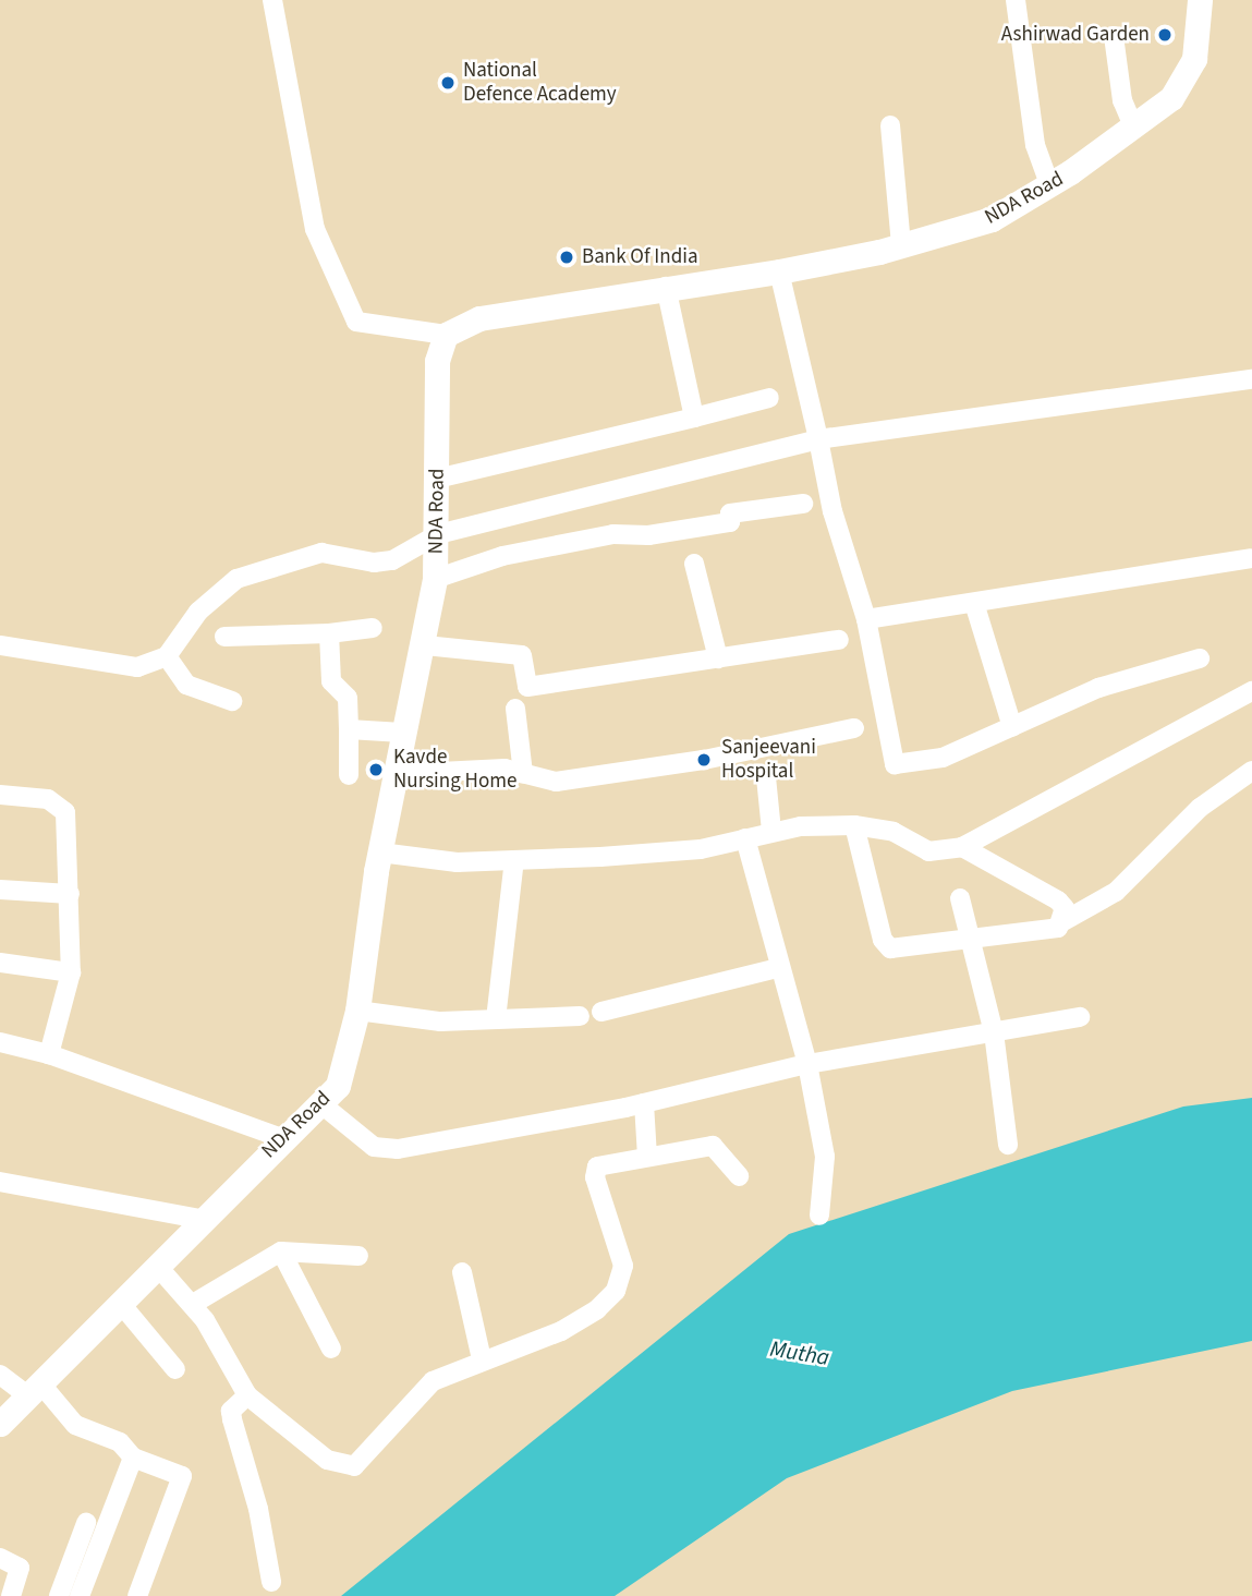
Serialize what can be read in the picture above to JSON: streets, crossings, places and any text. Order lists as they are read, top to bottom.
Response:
{
  "streets": {
    "main road": ["NDA Road"]
  },
  "water": ["Mutha"],
  "places": [
    "Ashirwad Garden",
    "National Defence Academy",
    "Bank Of India",
    "Sanjeevani Hospital",
    "Kavde Nursing Home"
  ]
}
